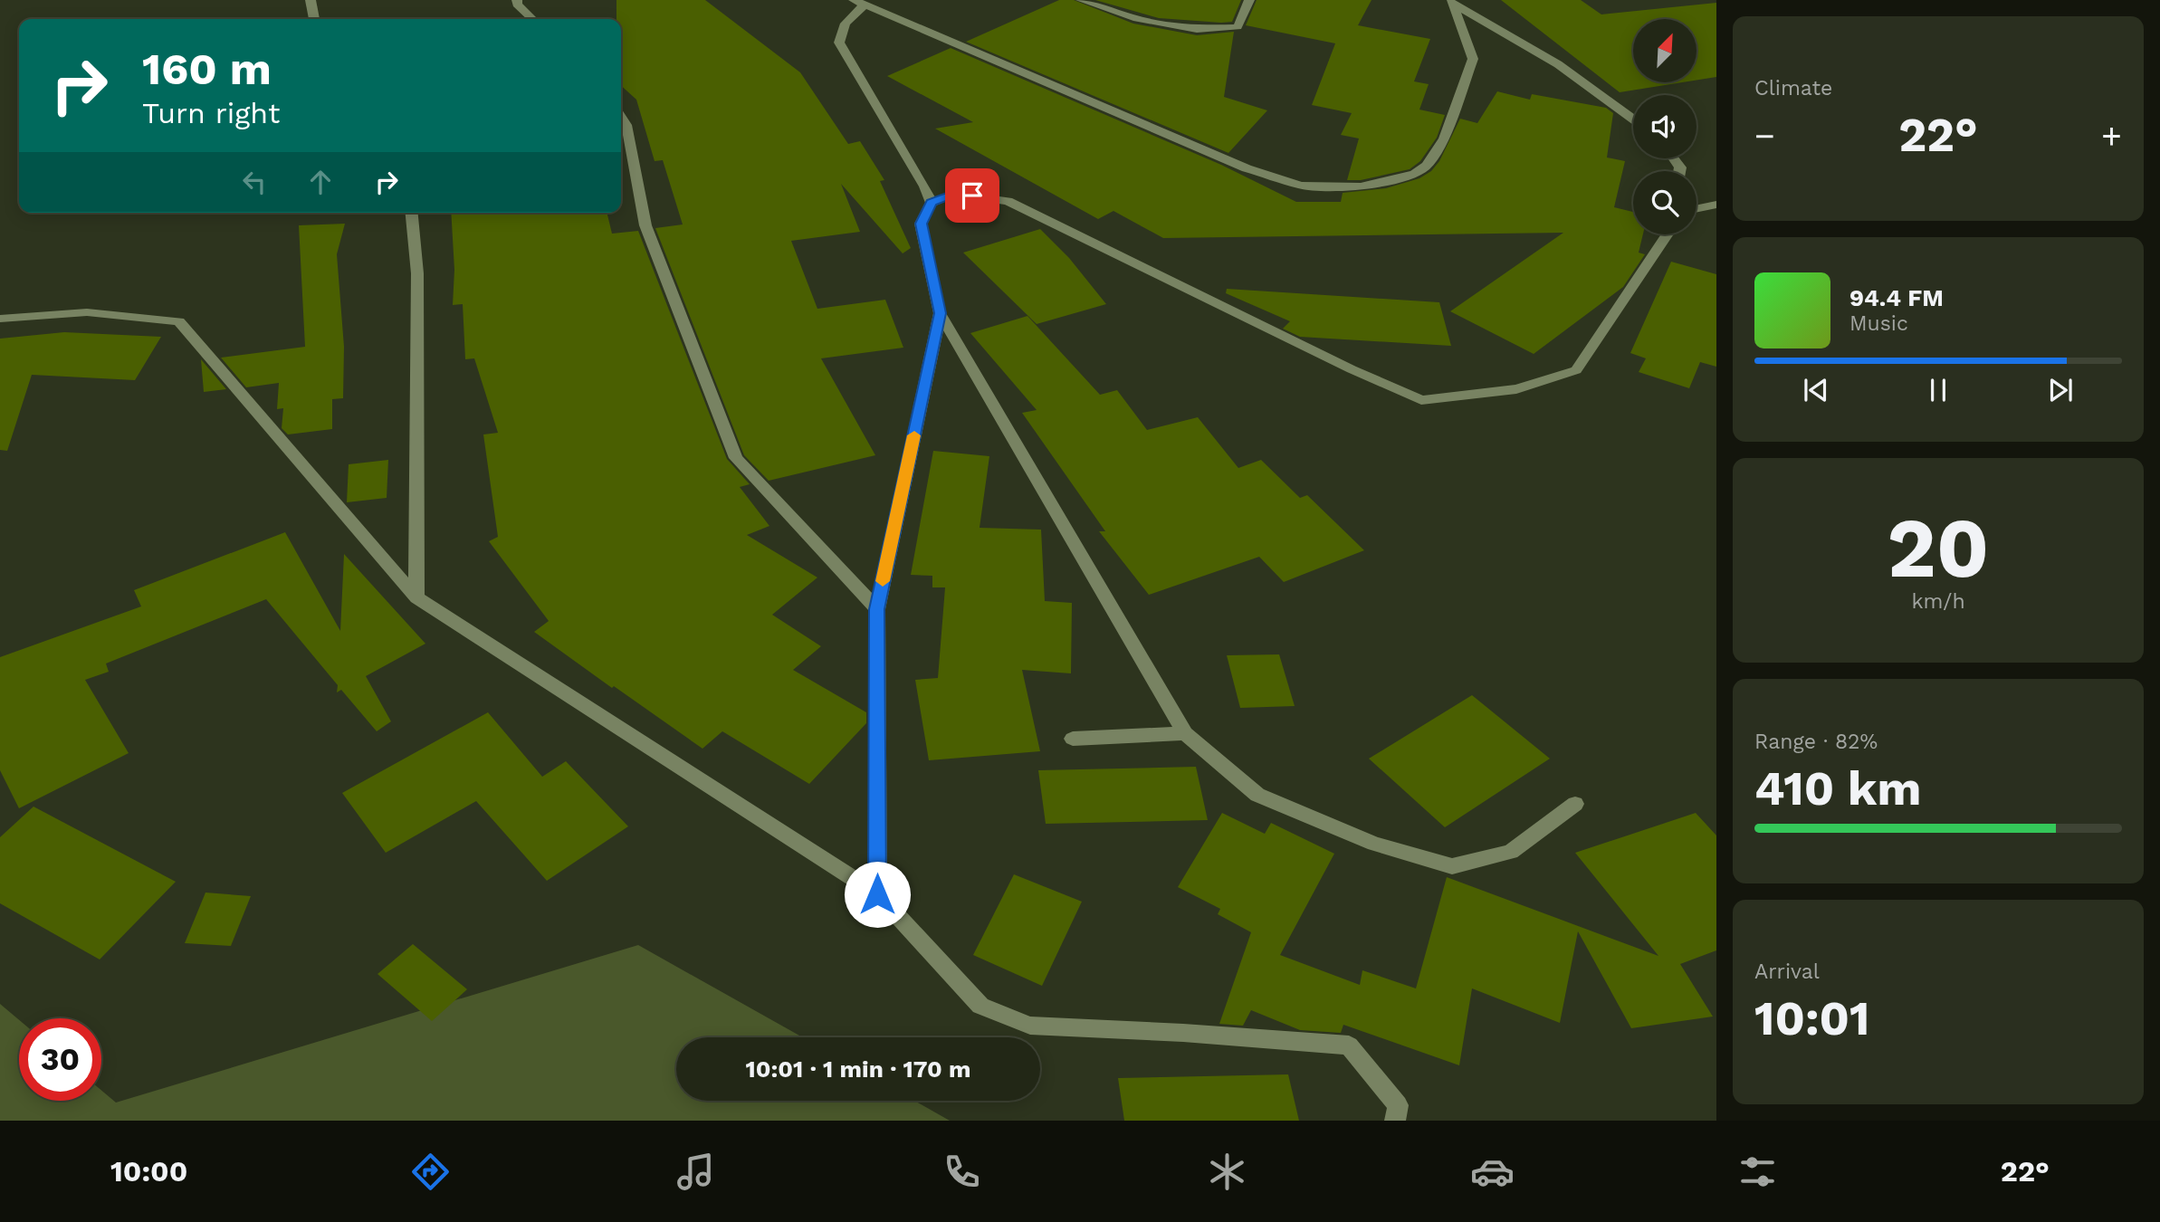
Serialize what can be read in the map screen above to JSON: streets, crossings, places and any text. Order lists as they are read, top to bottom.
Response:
{
  "north": "top right",
  "page": {
    "tile": [
      "Climate",
      ["20", "km/h"],
      ["Range · 82%", "410 km"],
      ["Arrival", "10:01"]
    ],
    "turn": ["160 m", "Turn right"],
    "heat": ["−", "22°", "+"],
    "song": ["94.4 FM", "Music"],
    "limit": "30",
    "trip": "10:01 · 1 min · 170 m",
    "tabs": ["10:00", "22°"]
  }
}
